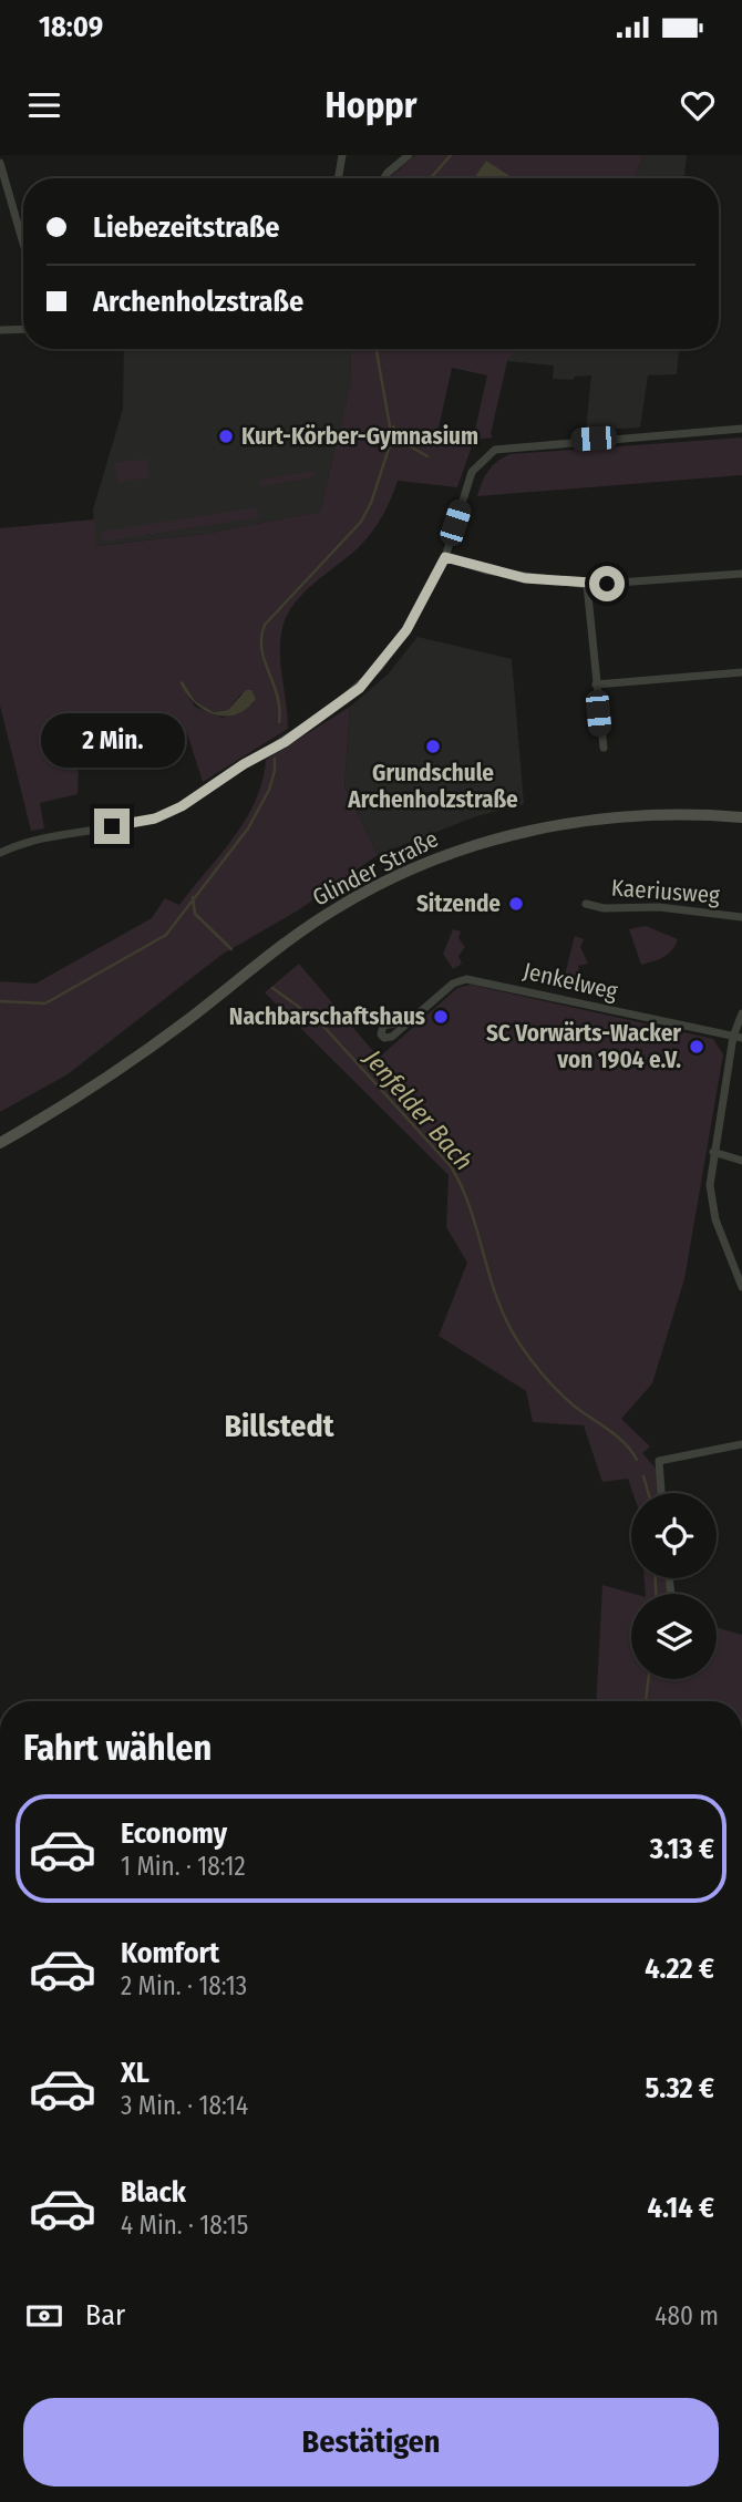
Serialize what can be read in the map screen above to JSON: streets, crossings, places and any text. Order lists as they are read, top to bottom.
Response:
{
  "streets": {
    "main road": ["Glinder Straße"],
    "street": ["Kaeriusweg", "Jenkelweg"]
  },
  "districts": ["Billstedt"],
  "water": ["Jenfelder Bach"],
  "places": [
    "Kurt-Körber-Gymnasium",
    "Grundschule Archenholzstraße",
    "Sitzende",
    "Nachbarschaftshaus",
    "SC Vorwärts-Wacker von 1904 e.V."
  ],
  "page": {
    "status": "18:09",
    "header": "Hoppr",
    "banner": ["Liebezeitstraße", "Archenholzstraße"],
    "bubble": "2 Min.",
    "heading": "Fahrt wählen",
    "list": [
      {
        "name": "Economy",
        "note": "1 Min. · 18:12",
        "value": "3.13 €"
      },
      {
        "name": "Komfort",
        "note": "2 Min. · 18:13",
        "value": "4.22 €"
      },
      {
        "name": "XL",
        "note": "3 Min. · 18:14",
        "value": "5.32 €"
      },
      {
        "name": "Black",
        "note": "4 Min. · 18:15",
        "value": "4.14 €"
      }
    ],
    "pay": ["Bar", "480 m"],
    "buttons": "Bestätigen"
  }
}
